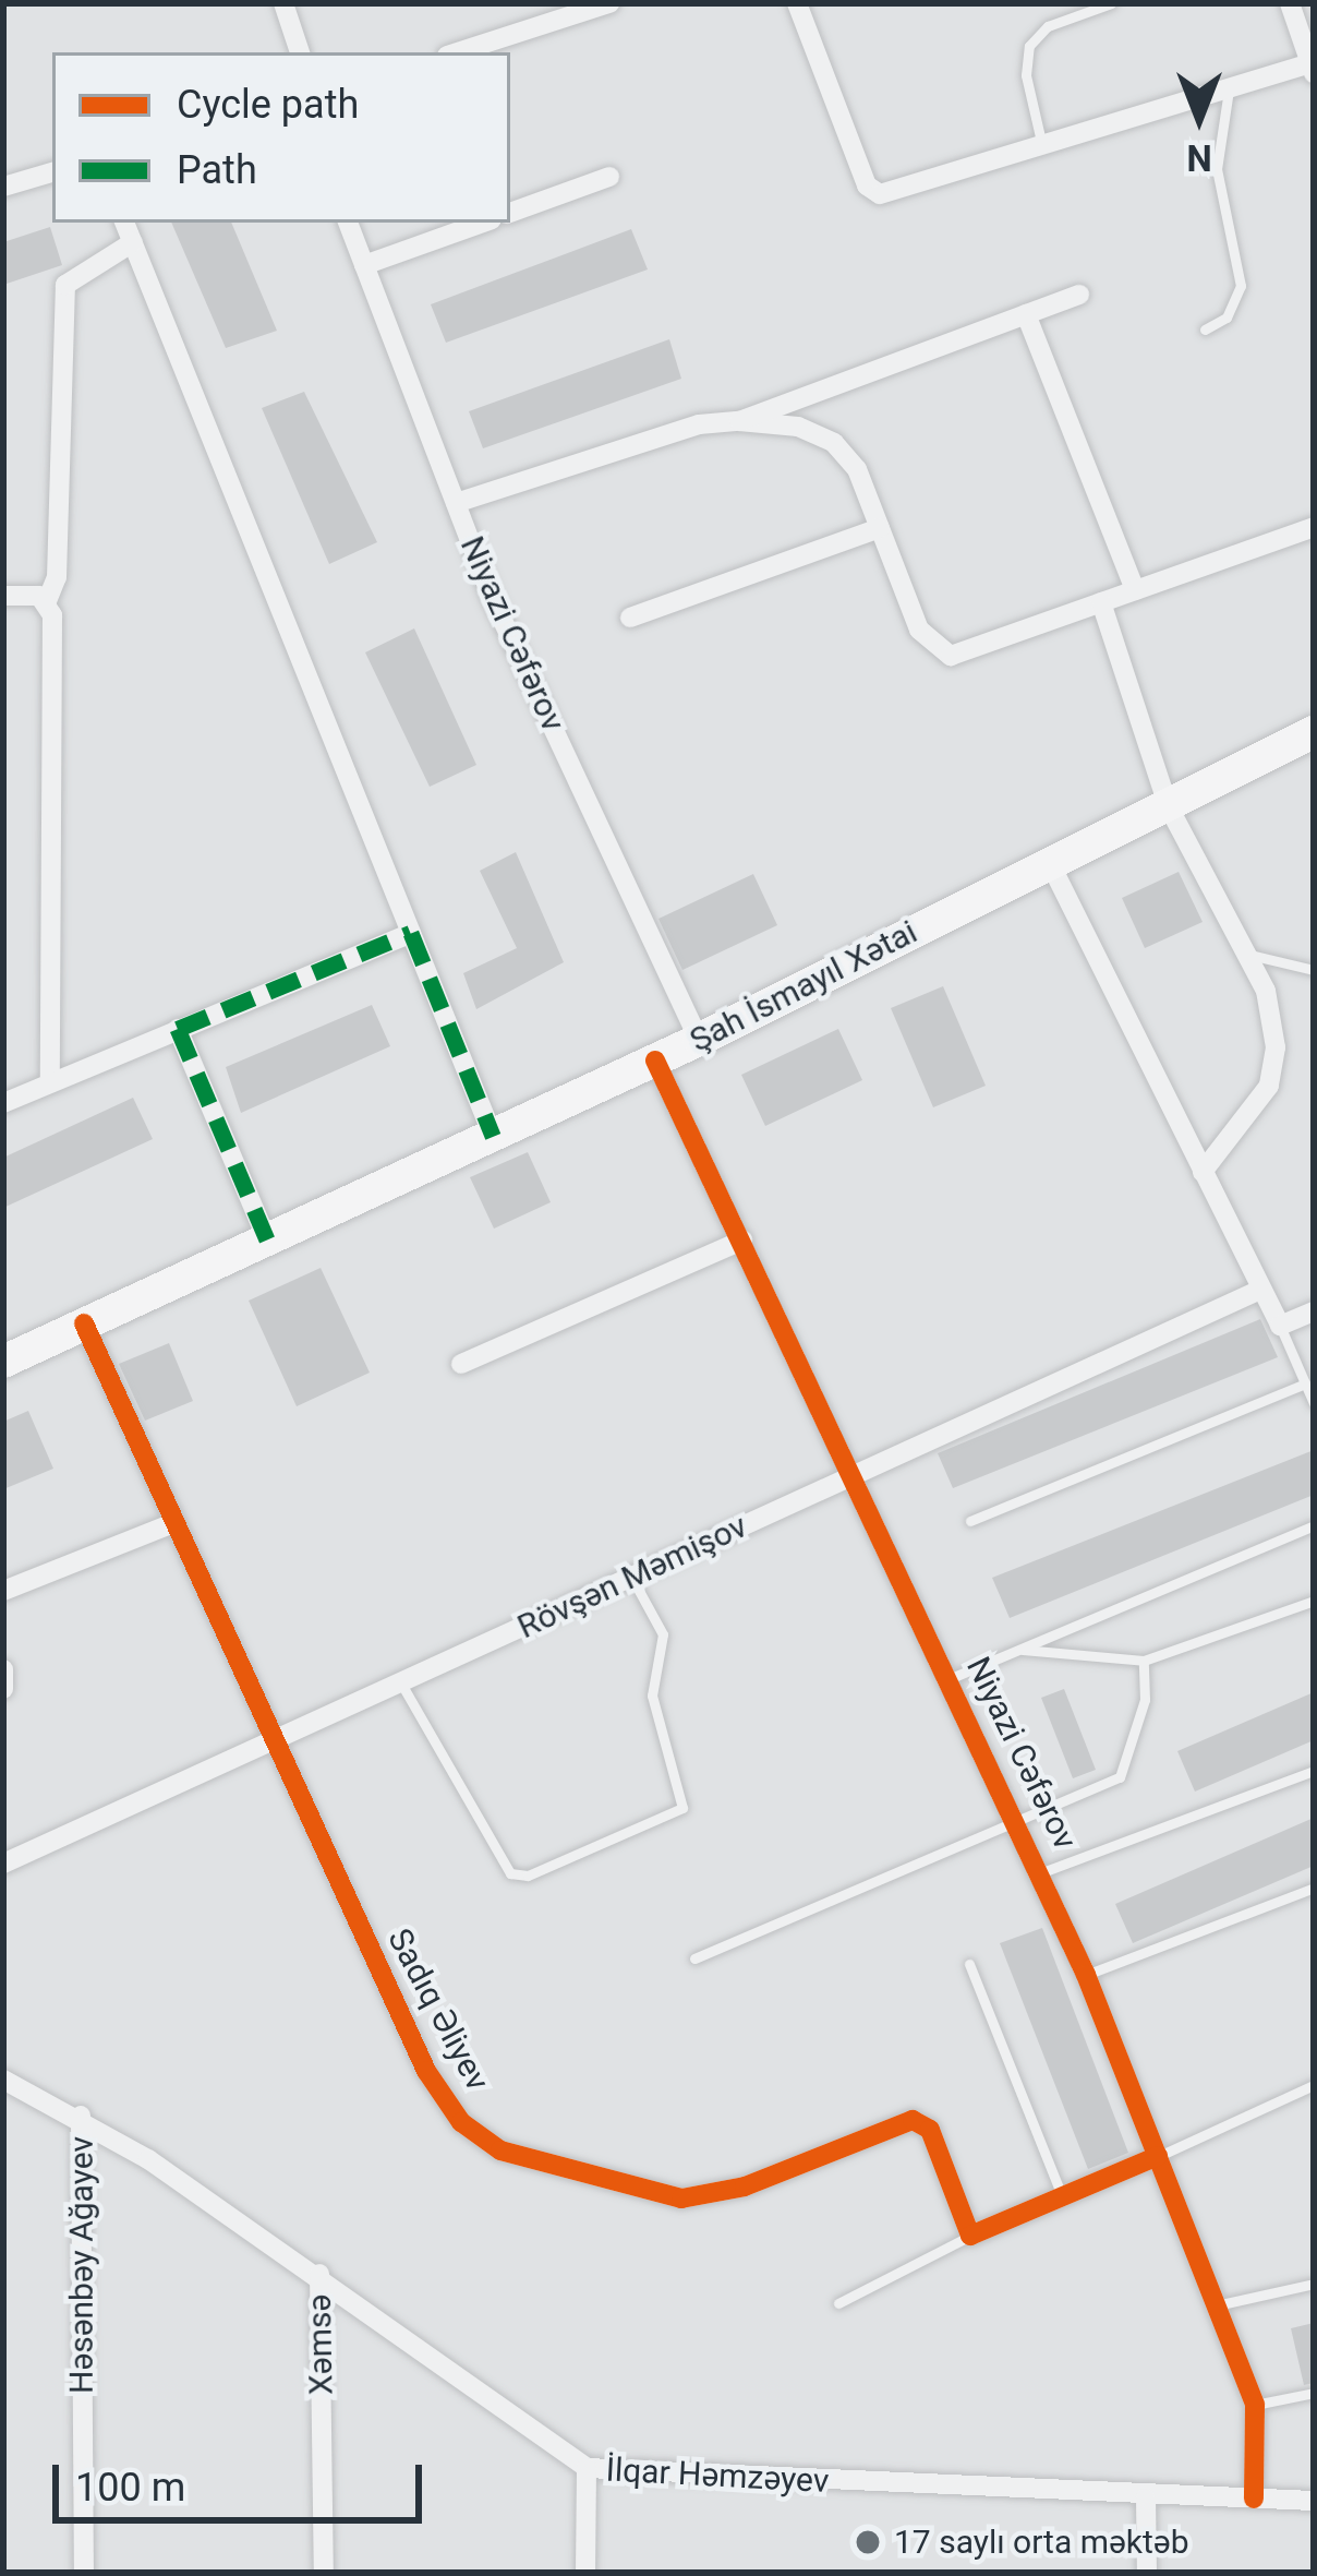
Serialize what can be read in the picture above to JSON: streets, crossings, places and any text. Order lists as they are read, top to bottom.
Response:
{
  "streets": {
    "main road": ["Şah İsmayıl Xətai"],
    "street": [
      "Niyazi Cəfərov",
      "Rövşən Məmişov",
      "Sadıq Əliyev",
      "Həsənbəy Ağayev",
      "Xəmsə",
      "İlqar Həmzəyev"
    ]
  },
  "crossings": [
    ["Niyazi Cəfərov", "Şah İsmayıl Xətai"],
    ["Niyazi Cəfərov", "Rövşən Məmişov"],
    ["Niyazi Cəfərov", "İlqar Həmzəyev"],
    ["Şah İsmayıl Xətai", "Sadıq Əliyev"],
    ["Rövşən Məmişov", "Sadıq Əliyev"],
    ["Həsənbəy Ağayev", "İlqar Həmzəyev"],
    ["Xəmsə", "İlqar Həmzəyev"]
  ],
  "places": ["17 saylı orta məktəb"],
  "legend": ["Cycle path", "Path"],
  "scale_bar": "100 m",
  "north": "bottom"
}
